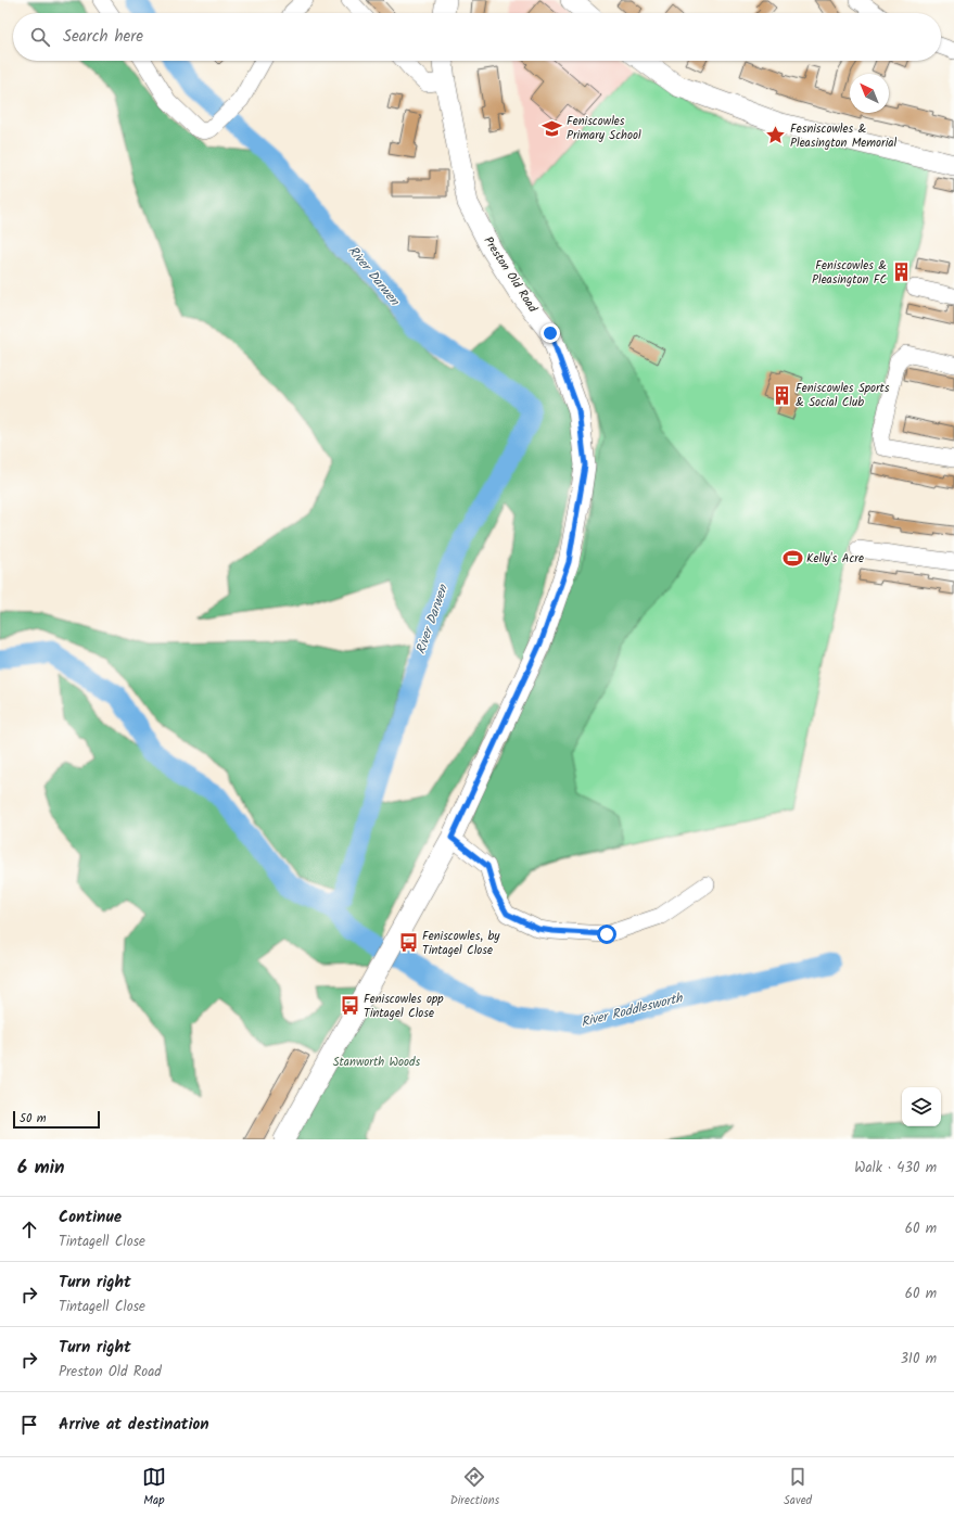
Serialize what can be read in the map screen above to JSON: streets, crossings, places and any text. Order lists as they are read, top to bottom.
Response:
{
  "streets": {
    "main road": ["Preston Old Road"]
  },
  "water": ["River Darwen", "River Roddlesworth"],
  "parks": ["Stanworth Woods"],
  "places": {
    "school or university": ["Feniscowles Primary School"],
    "place": ["Fesniscowles & Pleasington Memorial"],
    "building": ["Feniscowles & Pleasington FC", "Feniscowles Sports & Social Club"],
    "sports": ["Kelly's Acre"],
    "bus stop": ["Feniscowles, by Tintagel Close", "Feniscowles opp Tintagel Close"]
  },
  "scale_bar": "50 m",
  "north": "top left",
  "page": {
    "search": "Search here",
    "scale": "50 m",
    "heading": ["6 min", "Walk · 430 m"],
    "list": [
      ["Continue", "Tintagell Close", "60 m"],
      ["Turn right", "Tintagell Close", "60 m"],
      ["Turn right", "Preston Old Road", "310 m"],
      "Arrive at destination"
    ],
    "nav": ["Map", "Directions", "Saved"]
  }
}
